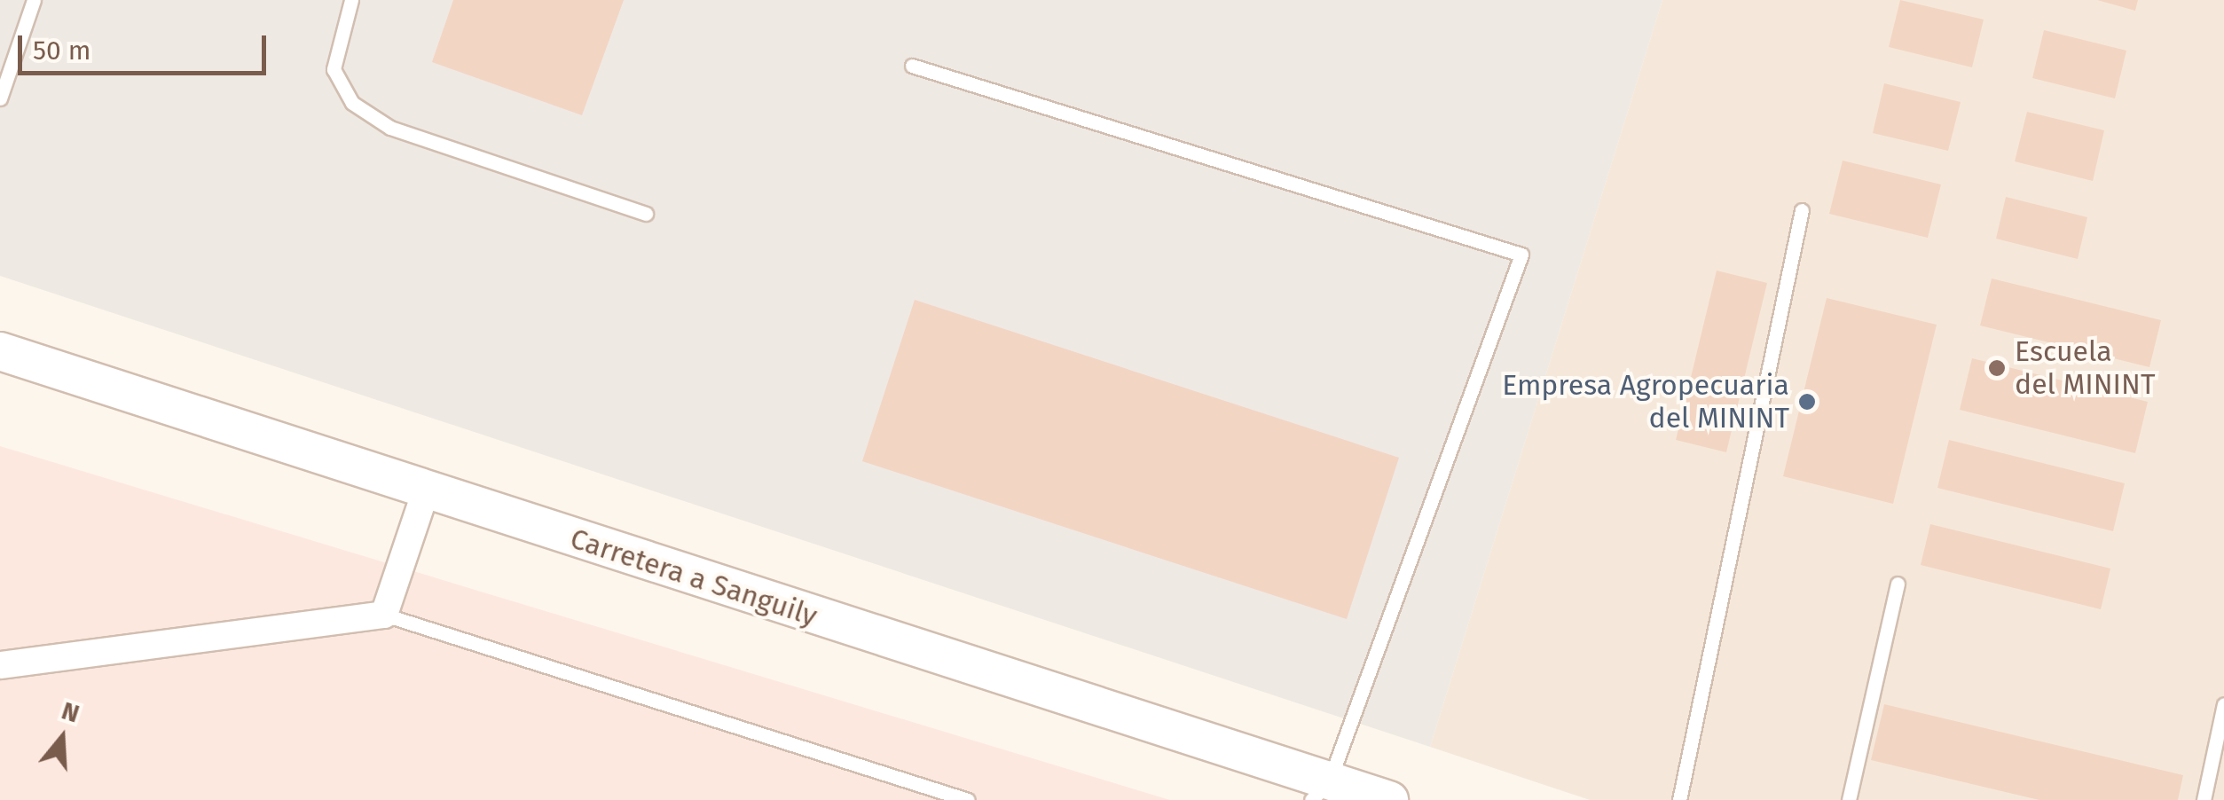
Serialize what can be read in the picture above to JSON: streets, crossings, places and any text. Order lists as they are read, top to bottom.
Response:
{
  "streets": {
    "street": ["Carretera a Sanguily"]
  },
  "places": ["Escuela del MININT", "Empresa Agropecuaria del MININT"],
  "scale_bar": "50 m",
  "north": "top"
}
